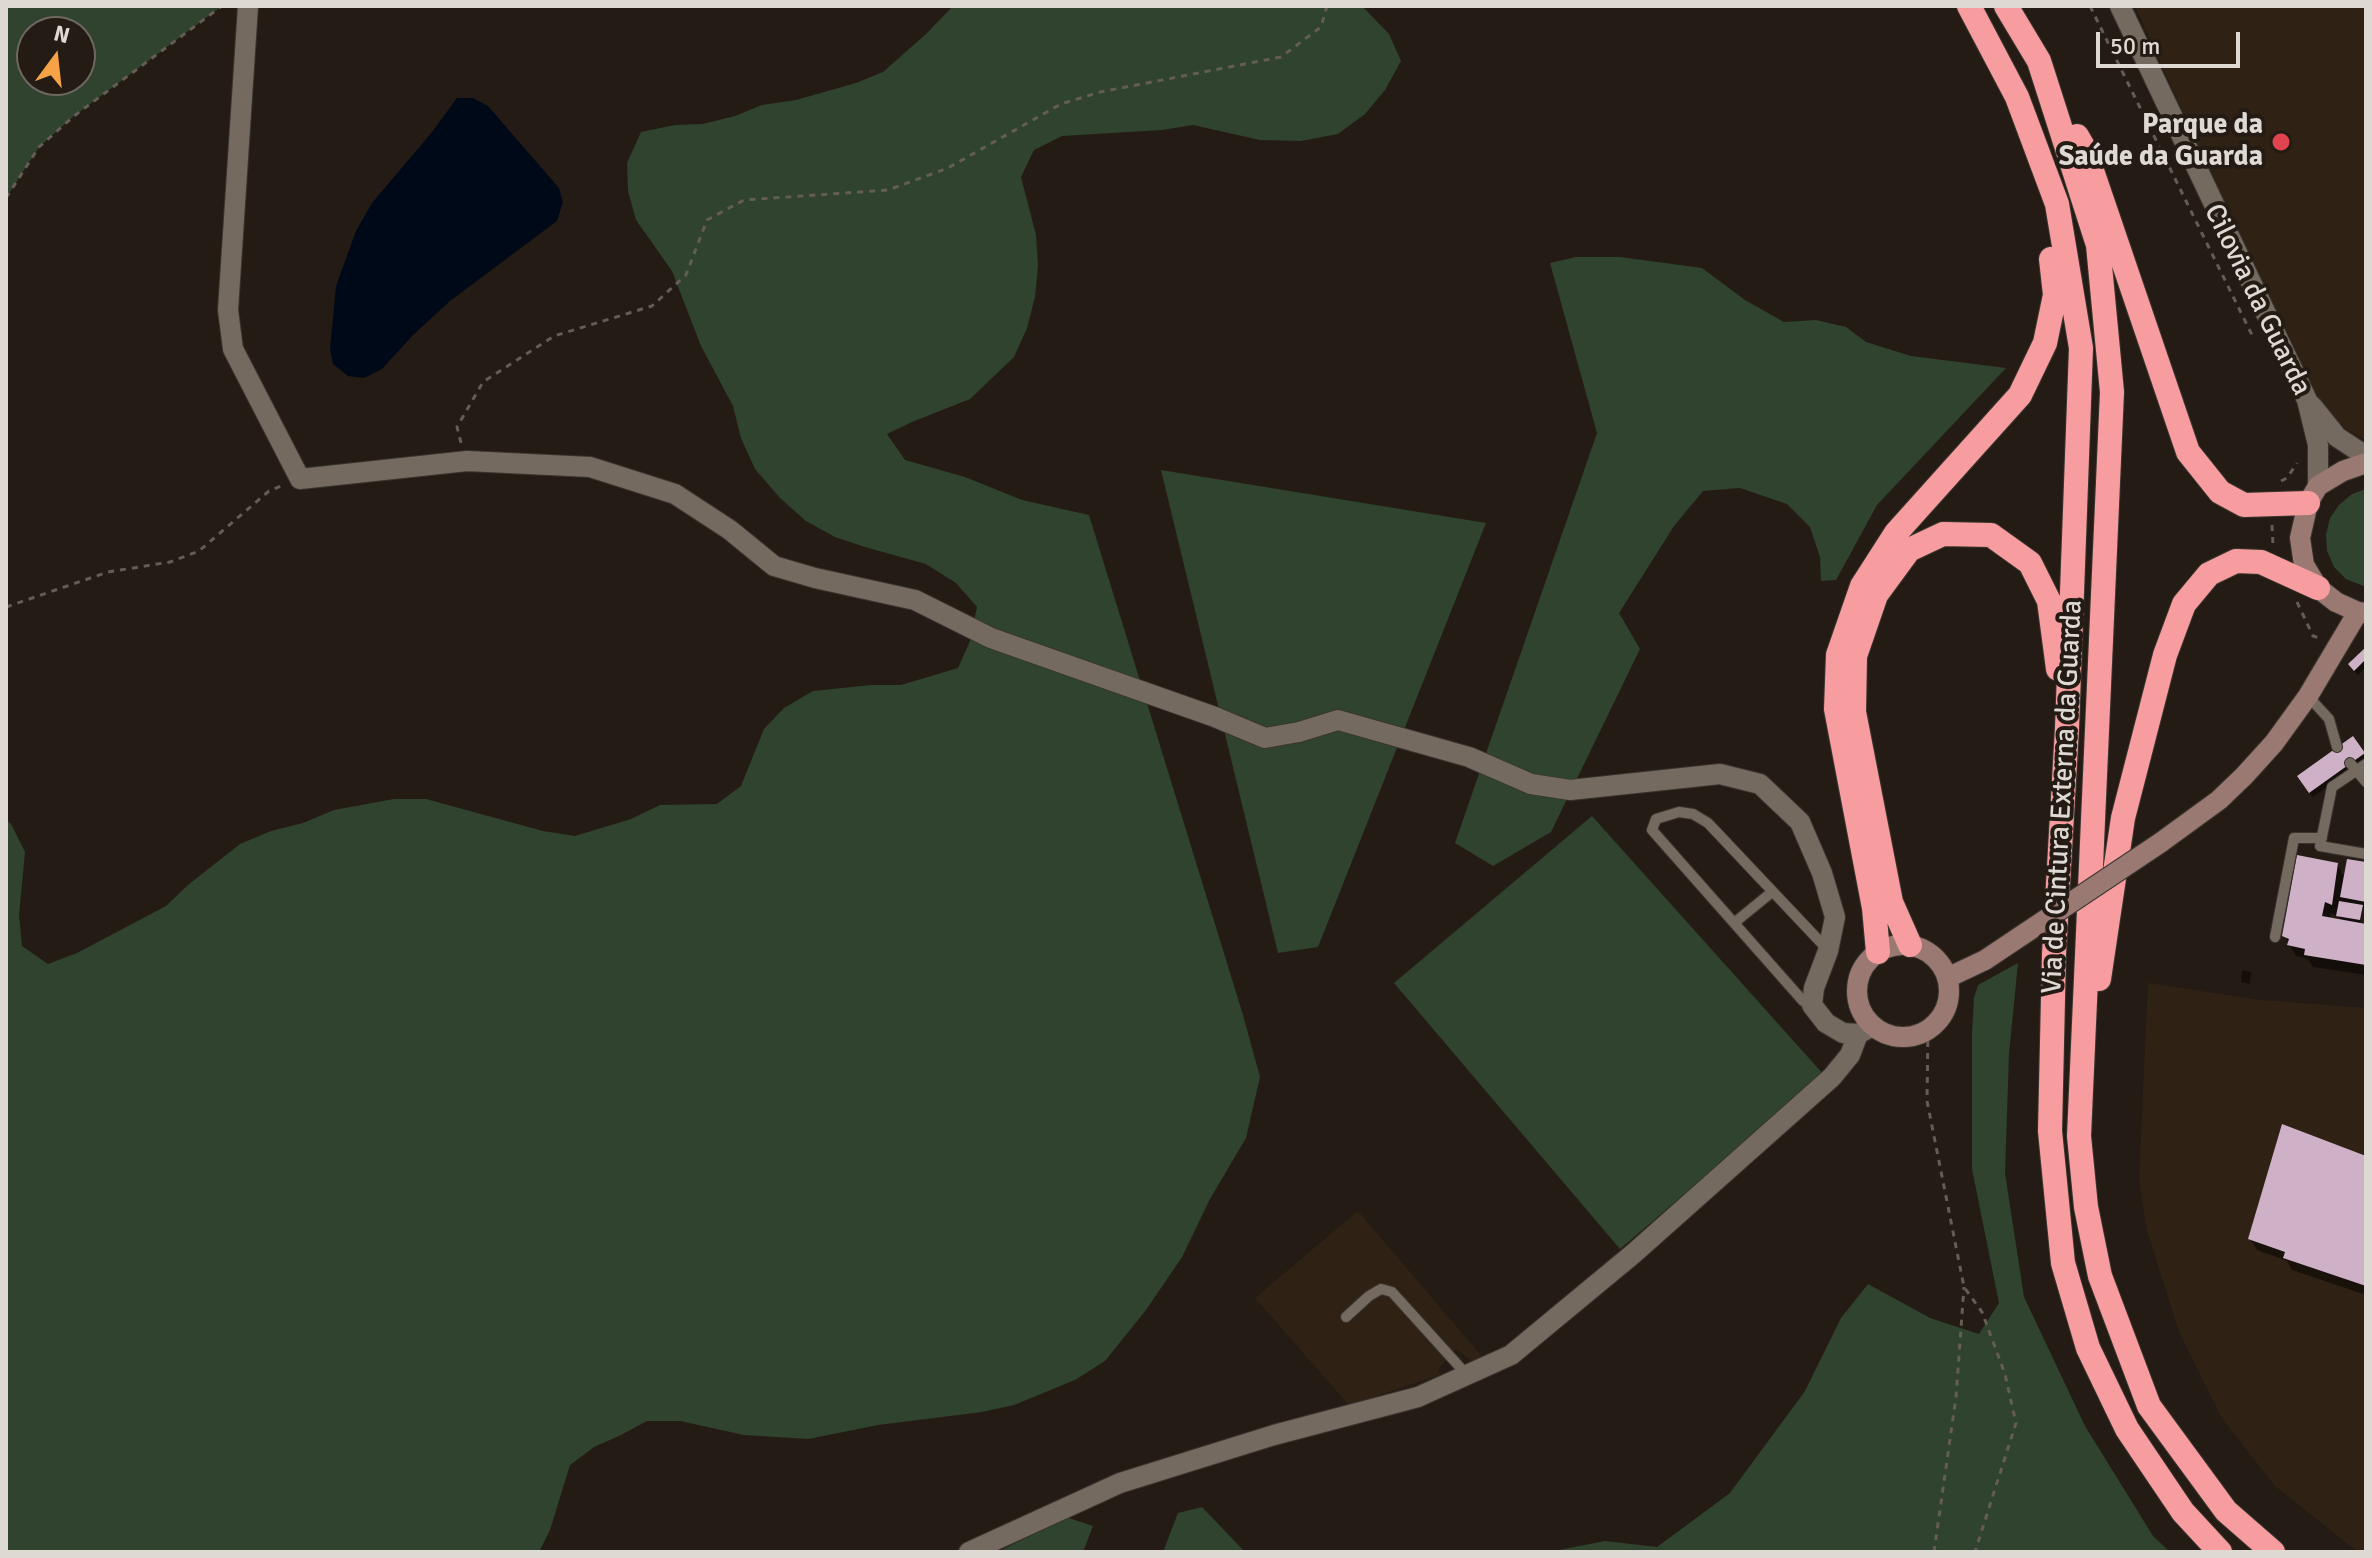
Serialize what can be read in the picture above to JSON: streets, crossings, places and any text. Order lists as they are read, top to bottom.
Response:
{
  "streets": {
    "highway": ["Via de Cintura Externa da Guarda"],
    "path": ["Cilovia da Guarda"]
  },
  "places": ["Parque da Saúde da Guarda"],
  "scale_bar": "50 m",
  "north": "top"
}
